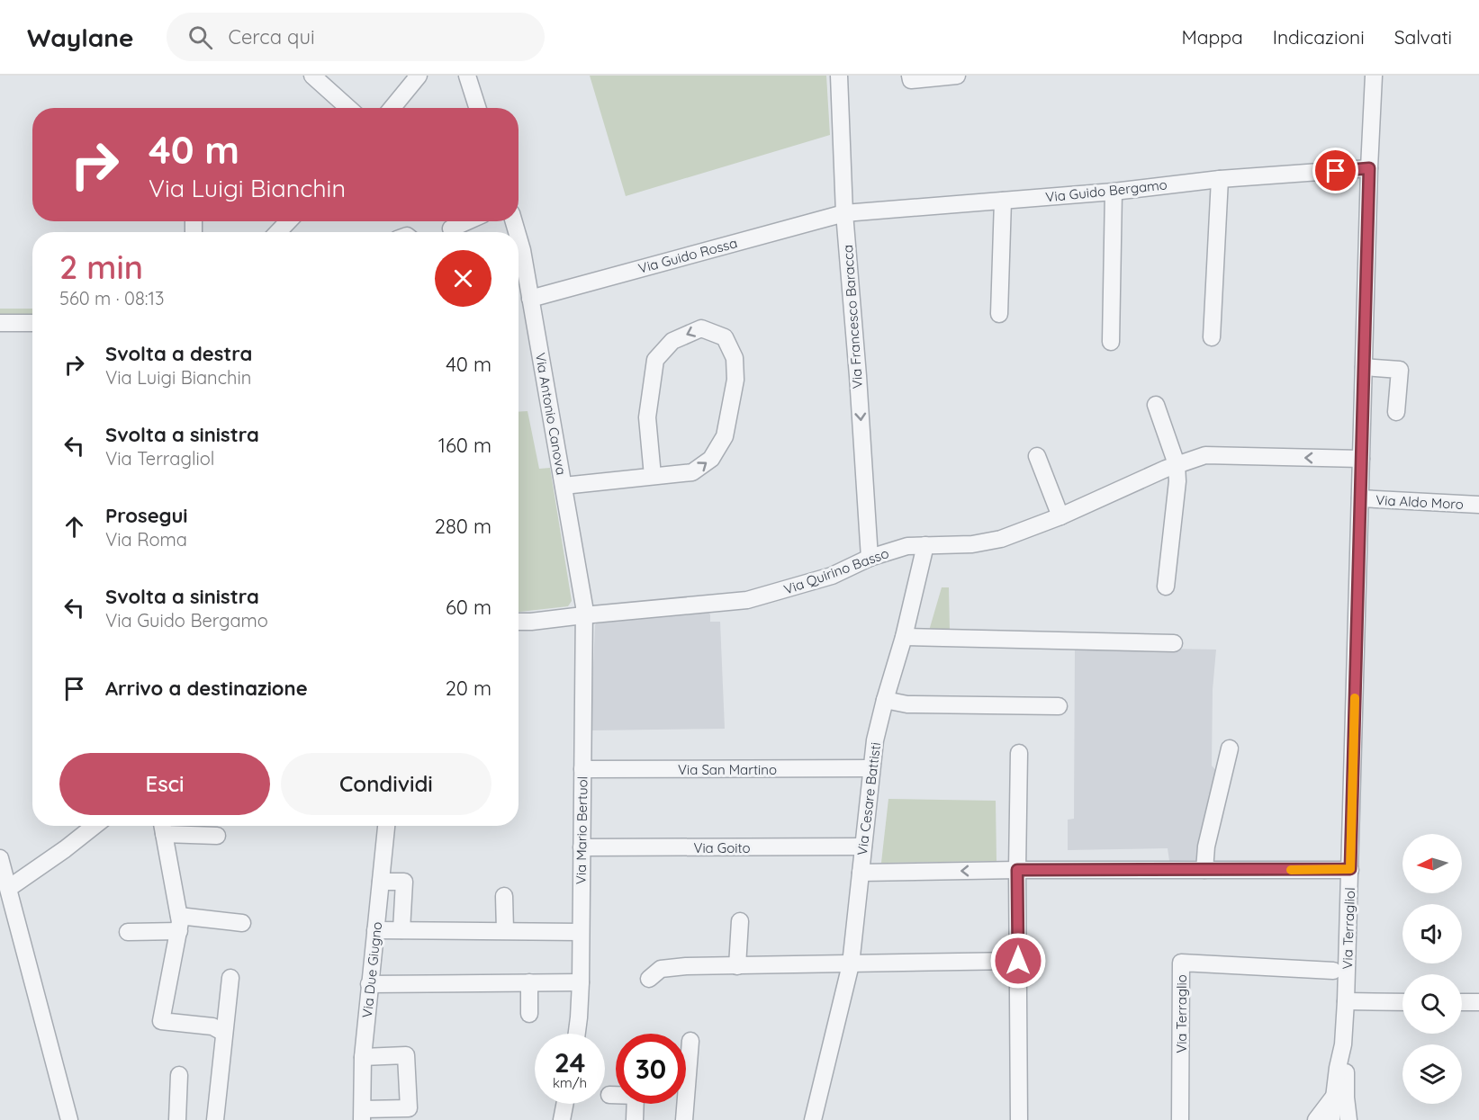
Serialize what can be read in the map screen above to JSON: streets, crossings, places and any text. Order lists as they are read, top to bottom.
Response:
{
  "streets": {
    "street": [
      "Via Guido Bergamo",
      "Via Guido Rossa",
      "Via Francesco Baracca",
      "Via Antonio Canova",
      "Via Aldo Moro",
      "Via Quirino Basso",
      "Via San Martino",
      "Via Cesare Battisti",
      "Via Mario Bertuol",
      "Via Goito",
      "Via Terragliol",
      "Via Due Giugno",
      "Via Terraglio"
    ]
  },
  "crossings": [
    ["Via Guido Bergamo", "Via Guido Rossa"],
    ["Via Guido Bergamo", "Via Francesco Baracca"],
    ["Via Guido Bergamo", "Via Terragliol"],
    ["Via Guido Rossa", "Via Francesco Baracca"],
    ["Via Guido Rossa", "Via Antonio Canova"],
    ["Via Francesco Baracca", "Via Quirino Basso"],
    ["Via Antonio Canova", "Via Quirino Basso"],
    ["Via Antonio Canova", "Via Mario Bertuol"],
    ["Via Aldo Moro", "Via Terragliol"],
    ["Via Quirino Basso", "Via Cesare Battisti"],
    ["Via Quirino Basso", "Via Mario Bertuol"],
    ["Via Quirino Basso", "Via Terragliol"],
    ["Via San Martino", "Via Cesare Battisti"],
    ["Via San Martino", "Via Mario Bertuol"],
    ["Via Cesare Battisti", "Via Goito"],
    ["Via Mario Bertuol", "Via Goito"]
  ],
  "one_way": ["Via Francesco Baracca"],
  "north": "left",
  "page": {
    "header": "Waylane",
    "search": "Cerca qui",
    "nav": ["Mappa", "Indicazioni", "Salvati"],
    "turn": ["40 m", "Via Luigi Bianchin"],
    "heading": ["2 min", "560 m · 08:13"],
    "list": [
      {
        "name": "Svolta a destra",
        "note": "Via Luigi Bianchin",
        "value": "40 m"
      },
      {
        "name": "Svolta a sinistra",
        "note": "Via Terragliol",
        "value": "160 m"
      },
      {
        "name": "Prosegui",
        "note": "Via Roma",
        "value": "280 m"
      },
      {
        "name": "Svolta a sinistra",
        "note": "Via Guido Bergamo",
        "value": "60 m"
      },
      {
        "name": "Arrivo a destinazione",
        "value": "20 m"
      }
    ],
    "buttons": ["Esci", "Condividi"],
    "speed": "24 km/h",
    "limit": "30"
  }
}
